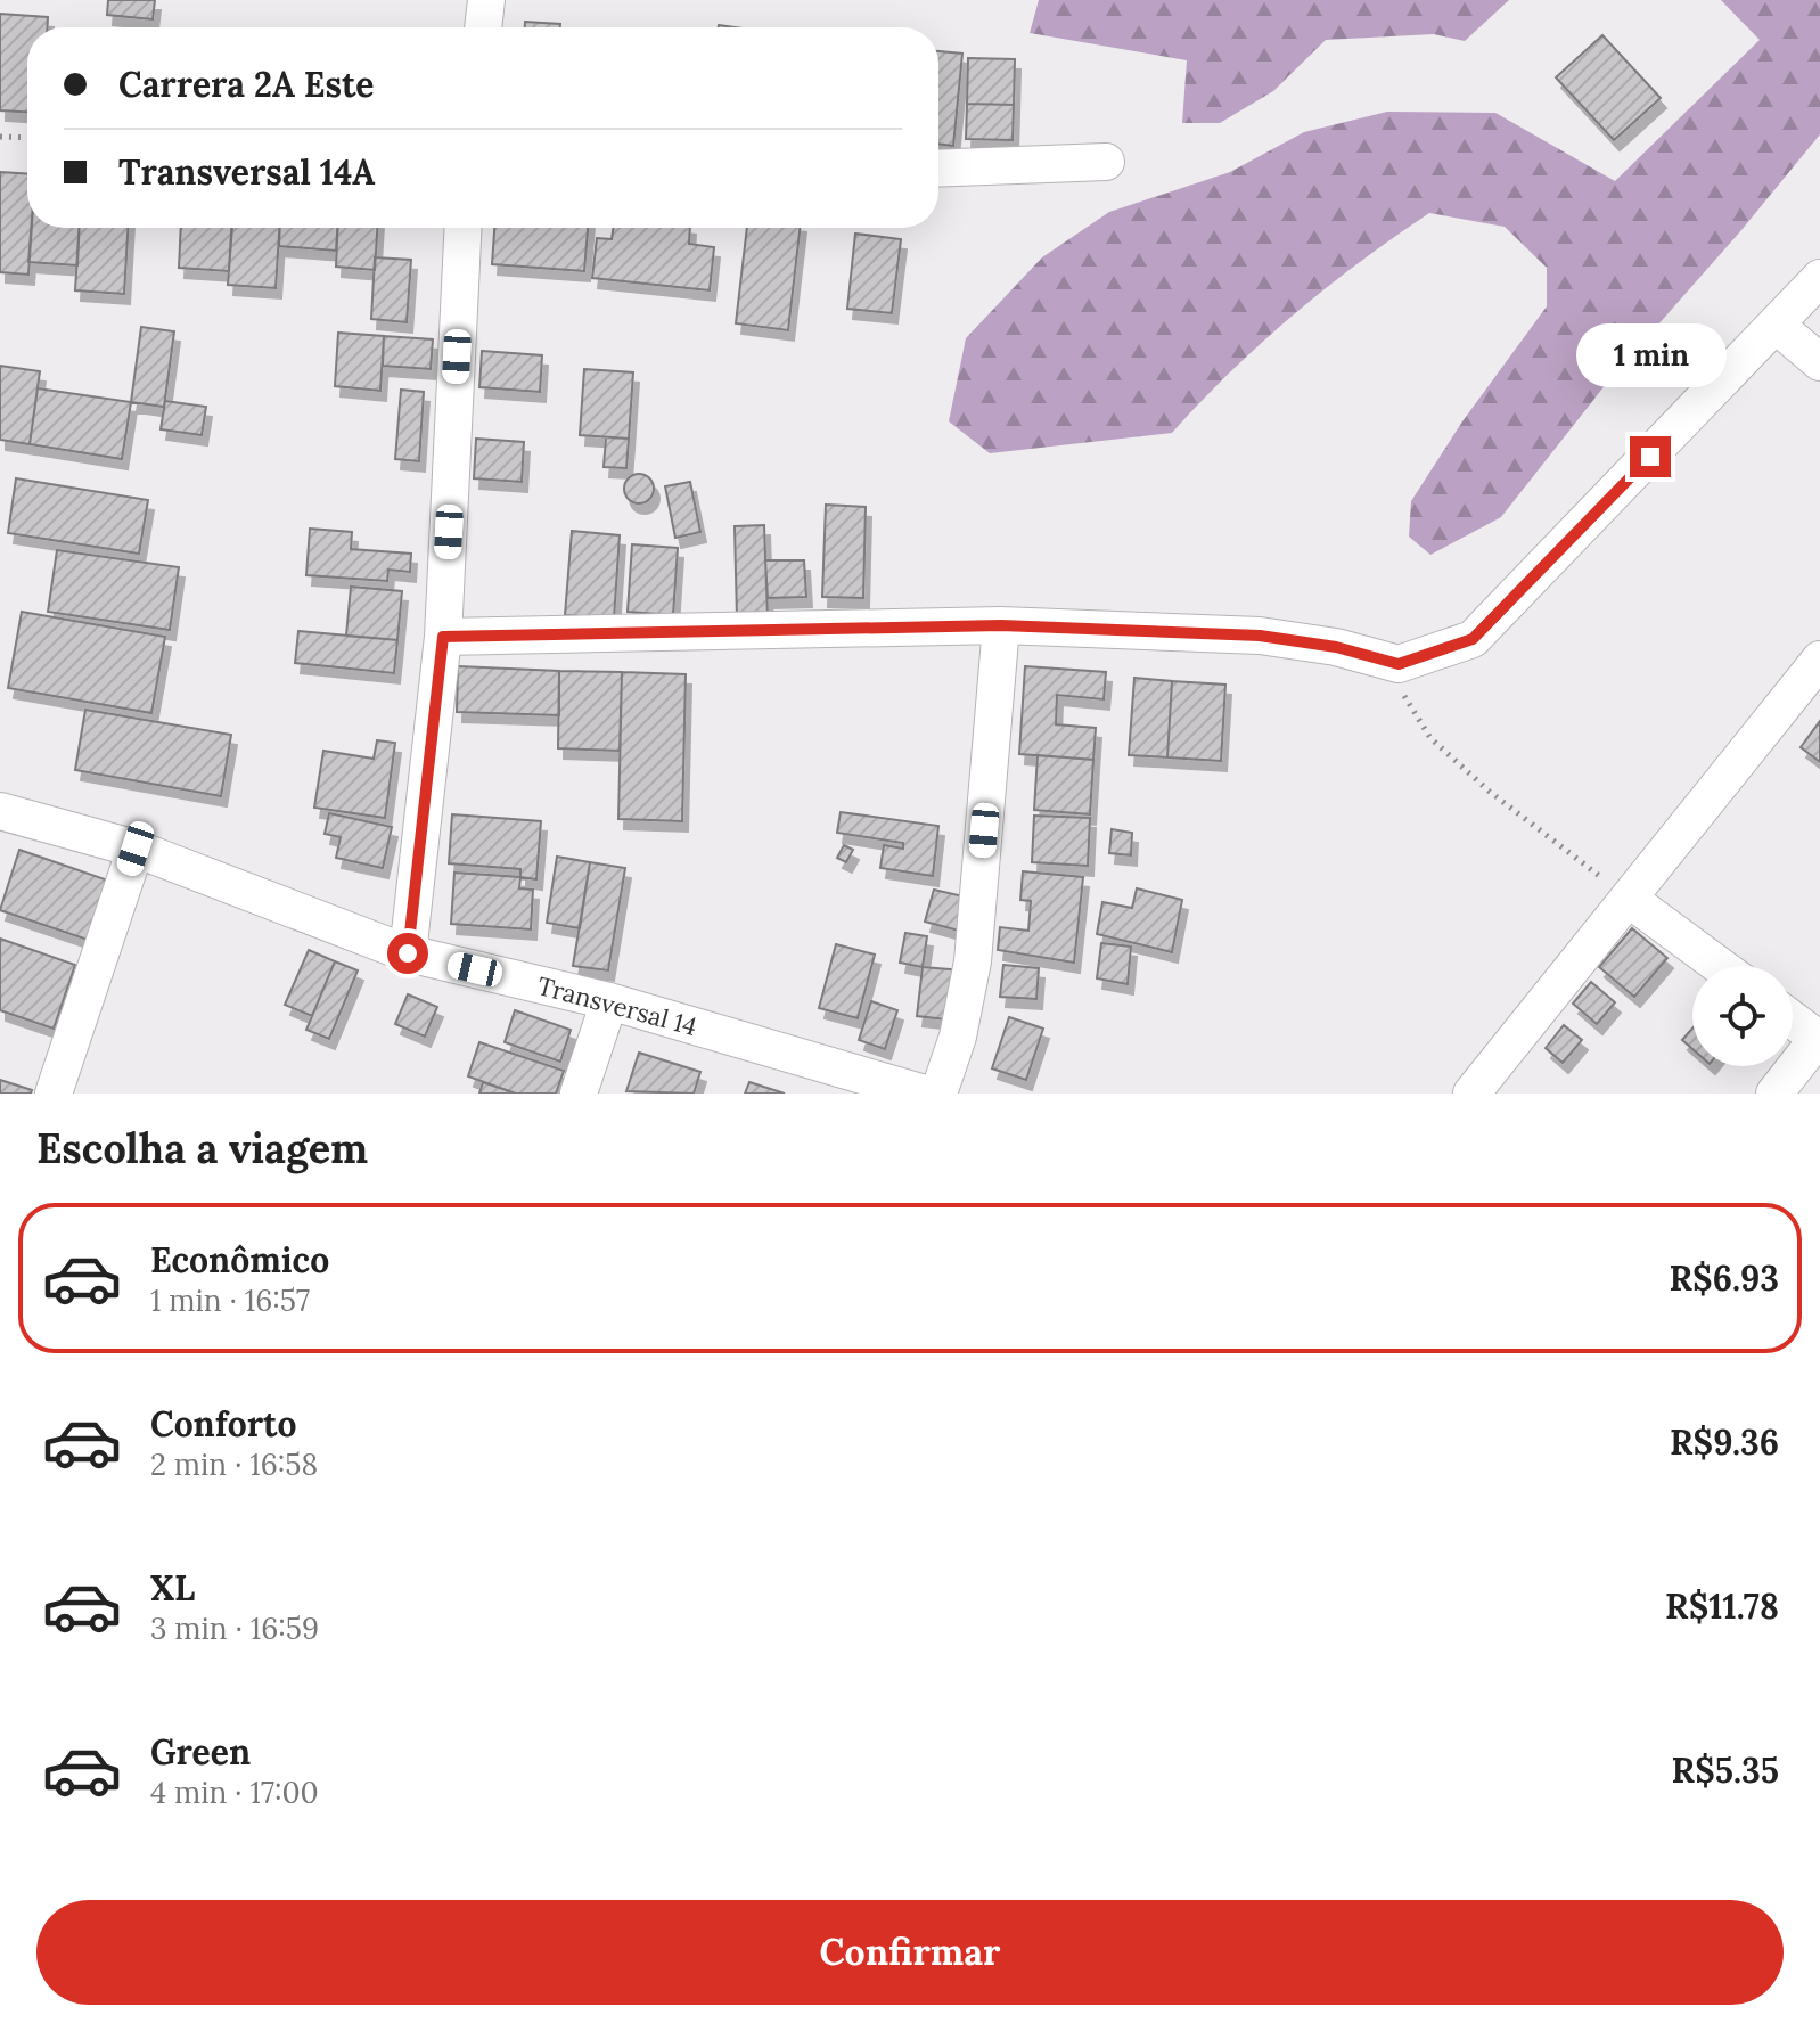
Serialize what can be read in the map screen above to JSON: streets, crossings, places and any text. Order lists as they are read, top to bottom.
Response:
{
  "streets": {
    "street": ["Transversal 14"]
  },
  "page": {
    "banner": ["Carrera 2A Este", "Transversal 14A"],
    "bubble": "1 min",
    "heading": "Escolha a viagem",
    "list": [
      {
        "name": "Econômico",
        "note": "1 min · 16:57",
        "value": "R$6.93"
      },
      {
        "name": "Conforto",
        "note": "2 min · 16:58",
        "value": "R$9.36"
      },
      {
        "name": "XL",
        "note": "3 min · 16:59",
        "value": "R$11.78"
      },
      {
        "name": "Green",
        "note": "4 min · 17:00",
        "value": "R$5.35"
      }
    ],
    "buttons": "Confirmar"
  }
}
